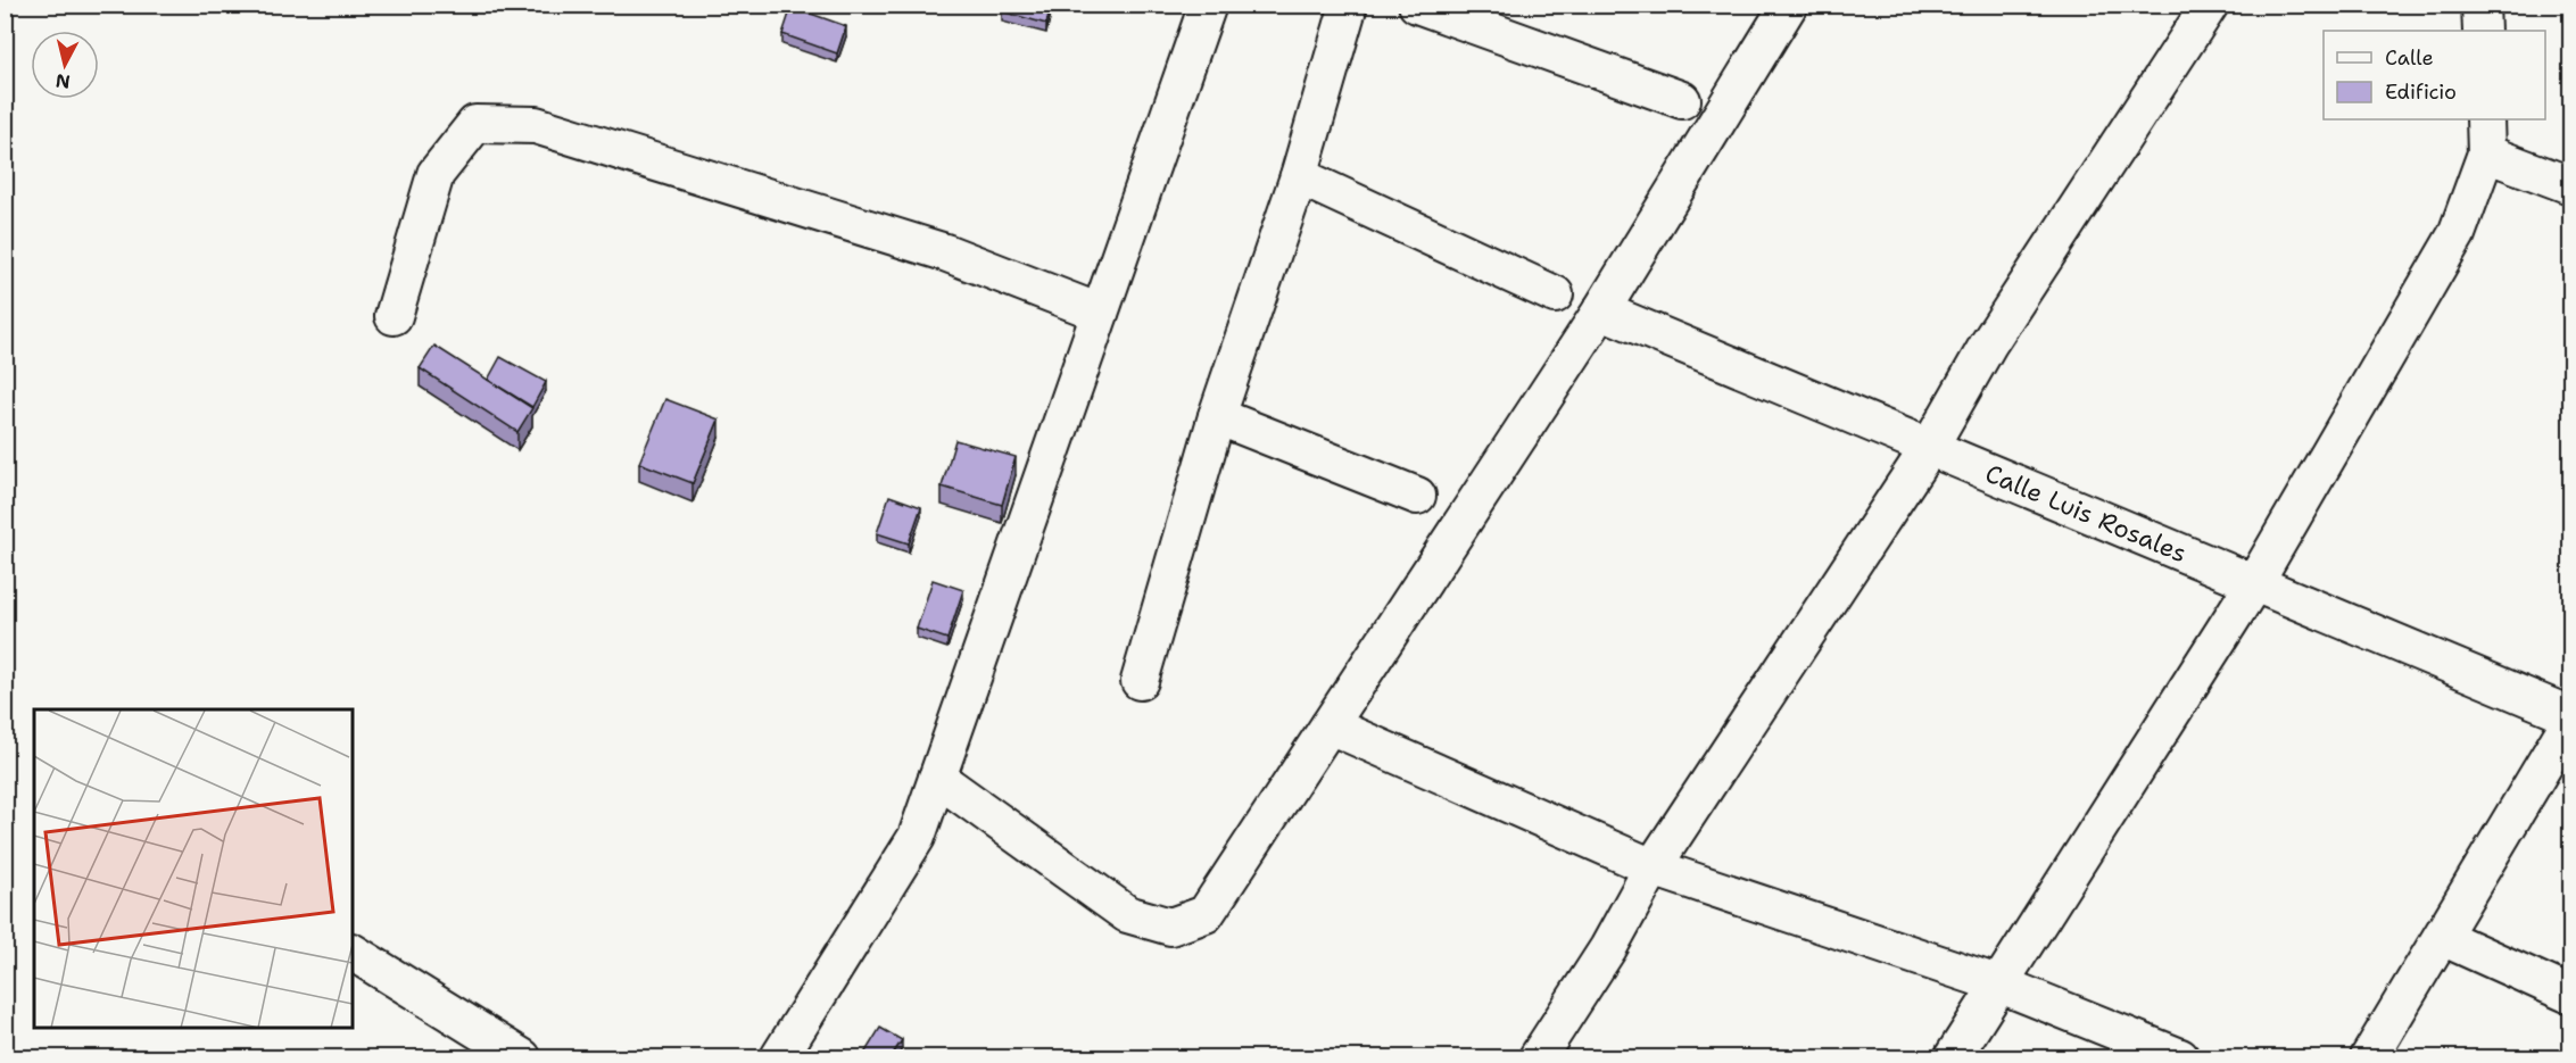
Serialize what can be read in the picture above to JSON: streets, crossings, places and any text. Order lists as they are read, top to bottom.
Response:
{
  "streets": {
    "street": ["Calle Luis Rosales"]
  },
  "legend": ["Calle", "Edificio"],
  "north": "bottom"
}
